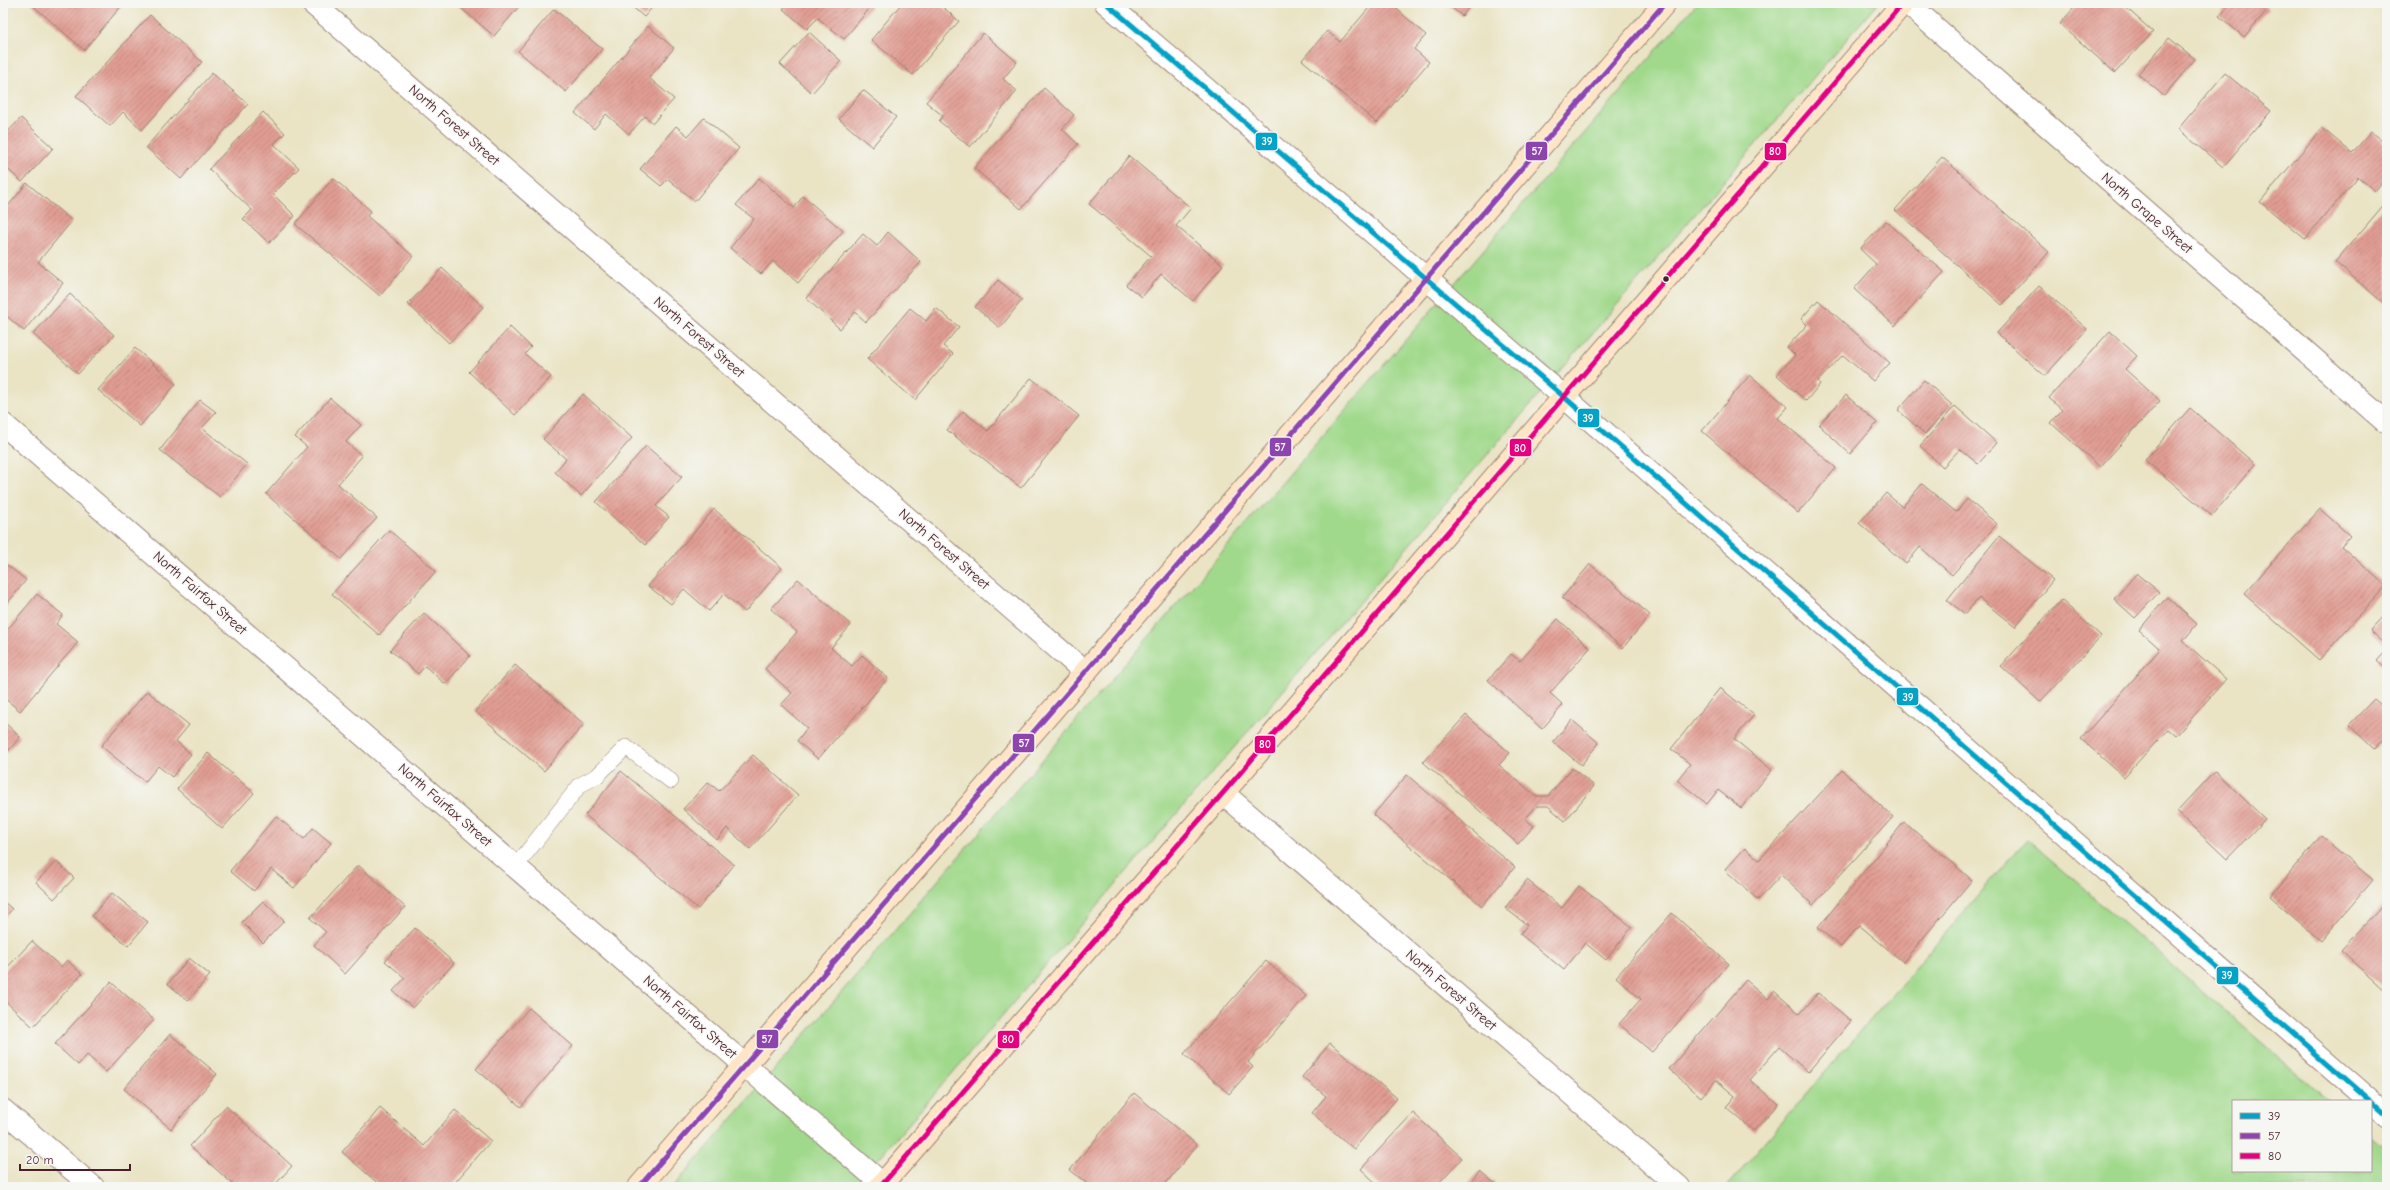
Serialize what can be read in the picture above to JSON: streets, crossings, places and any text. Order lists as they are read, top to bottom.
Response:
{
  "streets": {
    "street": ["North Forest Street", "North Grape Street", "North Fairfax Street"]
  },
  "lines": ["transit line 39", "transit line 57", "transit line 80"],
  "legend": ["39", "57", "80"],
  "scale_bar": "20 m"
}
